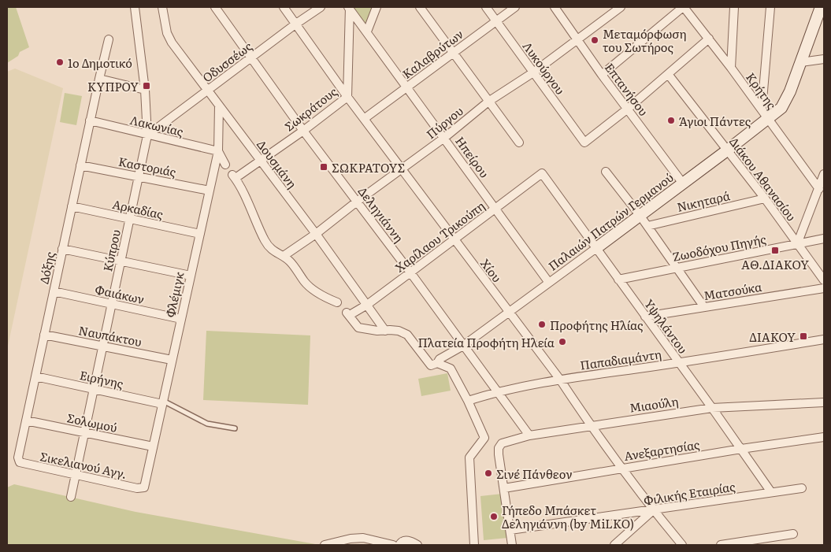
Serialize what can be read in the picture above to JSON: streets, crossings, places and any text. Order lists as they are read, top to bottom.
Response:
{
  "streets": {
    "street": [
      "Καλαβρύτων",
      "Οδυσσέως",
      "Λυκούργου",
      "Επτανήσου",
      "Κρήτης",
      "Σωκράτους",
      "Πύργου",
      "Λακωνίας",
      "Ηπείρου",
      "Δουσμάνη",
      "Καστοριάς",
      "Διάκου Αθανασίου",
      "Νικηταρά",
      "Αρκαδίας",
      "Δεληγιάννη",
      "Παλαιών Πατρών Γερμανού",
      "Χαρίλαου Τρικούπη",
      "Ζωοδόχου Πηγής",
      "Κύπρου",
      "Δόξης",
      "Χίου",
      "Ματσούκα",
      "Φαιάκων",
      "Φλέμιγκ",
      "Υψηλάντου",
      "Ναυπάκτου",
      "Παπαδιαμάντη",
      "Ειρήνης",
      "Μιαούλη",
      "Σολωμού",
      "Ανεξαρτησίας",
      "Σικελιανού Αγγ.",
      "Φιλικής Εταιρίας"
    ]
  },
  "crossings": [
    ["Καλαβρύτων", "Λυκούργου"],
    ["Καλαβρύτων", "Ηπείρου"],
    ["Καλαβρύτων", "Χίου"],
    ["Οδυσσέως", "Λακωνίας"],
    ["Οδυσσέως", "Δουσμάνη"],
    ["Οδυσσέως", "Δεληγιάννη"],
    ["Οδυσσέως", "Κύπρου"],
    ["Οδυσσέως", "Χίου"],
    ["Λυκούργου", "Επτανήσου"],
    ["Λυκούργου", "Πύργου"],
    ["Επτανήσου", "Πύργου"],
    ["Επτανήσου", "Παλαιών Πατρών Γερμανού"],
    ["Κρήτης", "Παλαιών Πατρών Γερμανού"],
    ["Σωκράτους", "Πύργου"],
    ["Σωκράτους", "Ηπείρου"],
    ["Σωκράτους", "Δουσμάνη"],
    ["Σωκράτους", "Δεληγιάννη"],
    ["Σωκράτους", "Χίου"],
    ["Πύργου", "Ηπείρου"],
    ["Πύργου", "Δουσμάνη"],
    ["Πύργου", "Δεληγιάννη"],
    ["Πύργου", "Χίου"],
    ["Λακωνίας", "Κύπρου"],
    ["Λακωνίας", "Δόξης"],
    ["Λακωνίας", "Φλέμιγκ"],
    ["Ηπείρου", "Παλαιών Πατρών Γερμανού"],
    ["Ηπείρου", "Χαρίλαου Τρικούπη"],
    ["Δουσμάνη", "Χαρίλαου Τρικούπη"],
    ["Δουσμάνη", "Φλέμιγκ"],
    ["Καστοριάς", "Κύπρου"],
    ["Καστοριάς", "Δόξης"],
    ["Καστοριάς", "Φλέμιγκ"],
    ["Διάκου Αθανασίου", "Νικηταρά"],
    ["Διάκου Αθανασίου", "Παλαιών Πατρών Γερμανού"],
    ["Διάκου Αθανασίου", "Ζωοδόχου Πηγής"],
    ["Αρκαδίας", "Κύπρου"],
    ["Αρκαδίας", "Δόξης"],
    ["Αρκαδίας", "Φλέμιγκ"],
    ["Δεληγιάννη", "Παλαιών Πατρών Γερμανού"],
    ["Δεληγιάννη", "Χαρίλαου Τρικούπη"],
    ["Δεληγιάννη", "Παπαδιαμάντη"],
    ["Δεληγιάννη", "Μιαούλη"],
    ["Παλαιών Πατρών Γερμανού", "Χίου"],
    ["Παλαιών Πατρών Γερμανού", "Υψηλάντου"],
    ["Χαρίλαου Τρικούπη", "Χίου"],
    ["Χαρίλαου Τρικούπη", "Υψηλάντου"],
    ["Ζωοδόχου Πηγής", "Υψηλάντου"],
    ["Κύπρου", "Φαιάκων"],
    ["Κύπρου", "Ναυπάκτου"],
    ["Κύπρου", "Ειρήνης"],
    ["Κύπρου", "Σολωμού"],
    ["Κύπρου", "Σικελιανού Αγγ."],
    ["Δόξης", "Φαιάκων"],
    ["Δόξης", "Ναυπάκτου"],
    ["Δόξης", "Ειρήνης"],
    ["Δόξης", "Σολωμού"],
    ["Δόξης", "Σικελιανού Αγγ."],
    ["Χίου", "Παπαδιαμάντη"],
    ["Χίου", "Μιαούλη"],
    ["Χίου", "Ανεξαρτησίας"],
    ["Χίου", "Φιλικής Εταιρίας"],
    ["Ματσούκα", "Υψηλάντου"],
    ["Φαιάκων", "Φλέμιγκ"],
    ["Φλέμιγκ", "Ναυπάκτου"],
    ["Φλέμιγκ", "Ειρήνης"],
    ["Φλέμιγκ", "Σολωμού"],
    ["Φλέμιγκ", "Σικελιανού Αγγ."],
    ["Υψηλάντου", "Παπαδιαμάντη"],
    ["Υψηλάντου", "Μιαούλη"],
    ["Υψηλάντου", "Ανεξαρτησίας"],
    ["Υψηλάντου", "Φιλικής Εταιρίας"],
    ["Μιαούλη", "Ανεξαρτησίας"]
  ],
  "places": {
    "other": [
      "Μεταμόρφωση του Σωτήρος",
      "1ο Δημοτικό",
      "Άγιοι Πάντες",
      "Προφήτης Ηλίας",
      "Πλατεία Προφήτη Ηλεία",
      "Σινέ Πάνθεον",
      "Γήπεδο Μπάσκετ Δεληγιάννη (by MiLKO)"
    ],
    "transit": [
      "ΚΥΠΡΟΥ",
      "ΣΩΚΡΑΤΟΥΣ",
      "ΑΘ.ΔΙΑΚΟΥ",
      "ΔΙΑΚΟΥ"
    ]
  }
}
